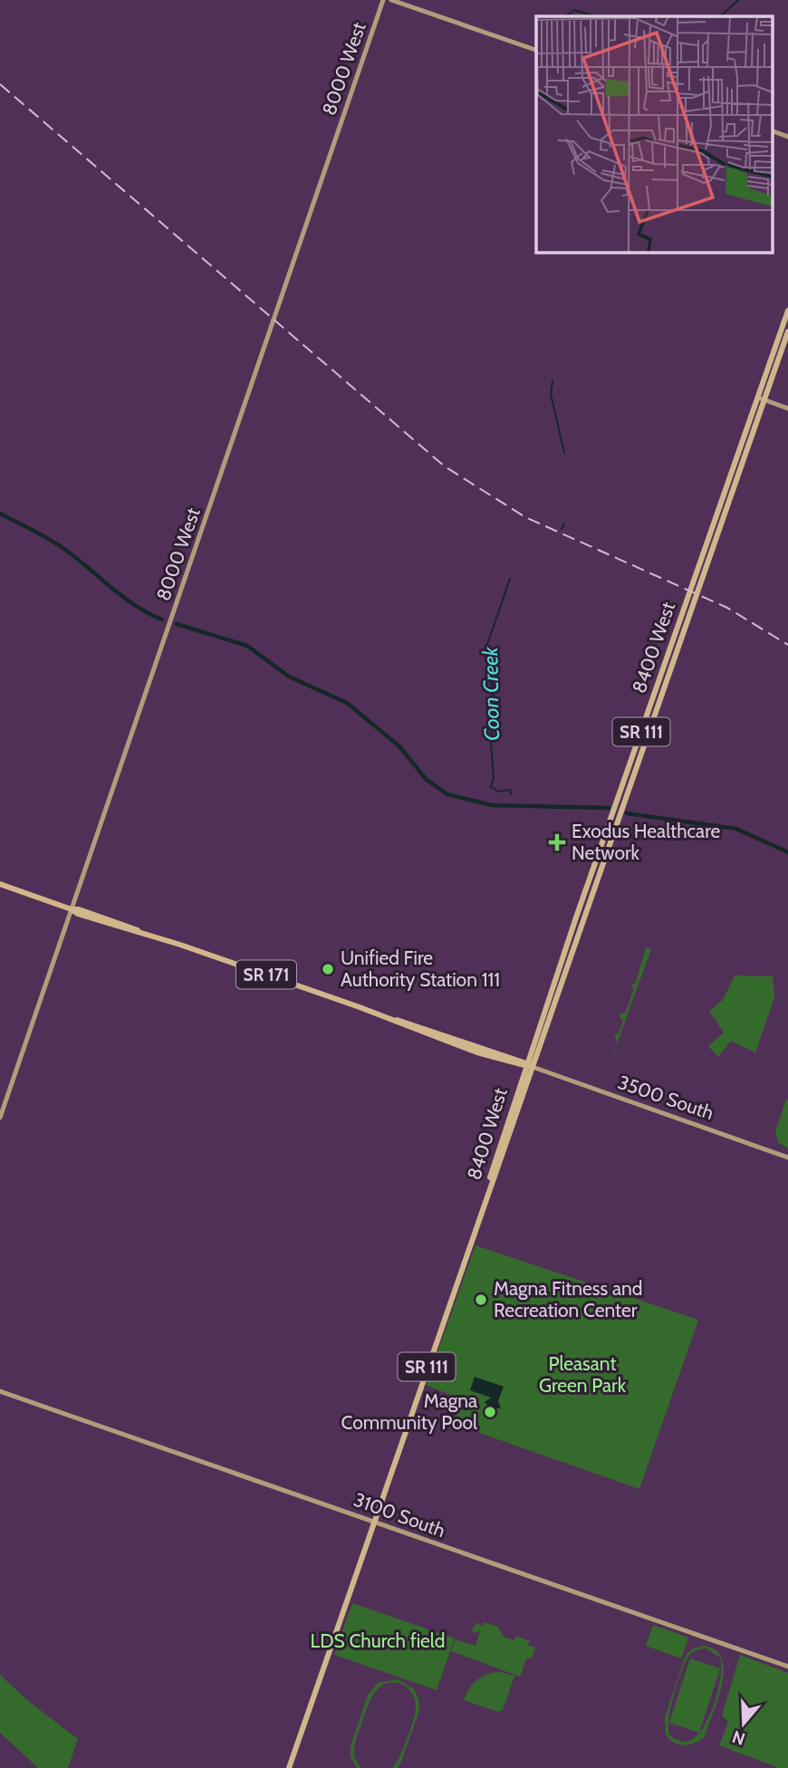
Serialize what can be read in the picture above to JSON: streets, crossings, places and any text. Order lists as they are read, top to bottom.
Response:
{
  "streets": {
    "main road": [
      "8400 West",
      "SR 111",
      "SR 171",
      "3500 South"
    ],
    "street": ["8000 West", "3100 South"]
  },
  "crossings": [
    ["8000 West", "3500 South"],
    ["8400 West", "3500 South"],
    ["8400 West", "3100 South"]
  ],
  "water": ["Coon Creek"],
  "parks": ["Pleasant Green Park", "LDS Church field"],
  "places": {
    "health": ["Exodus Healthcare Network"],
    "other": ["Unified Fire Authority Station 111", "Magna Fitness and Recreation Center", "Magna Community Pool"]
  },
  "north": "bottom"
}
